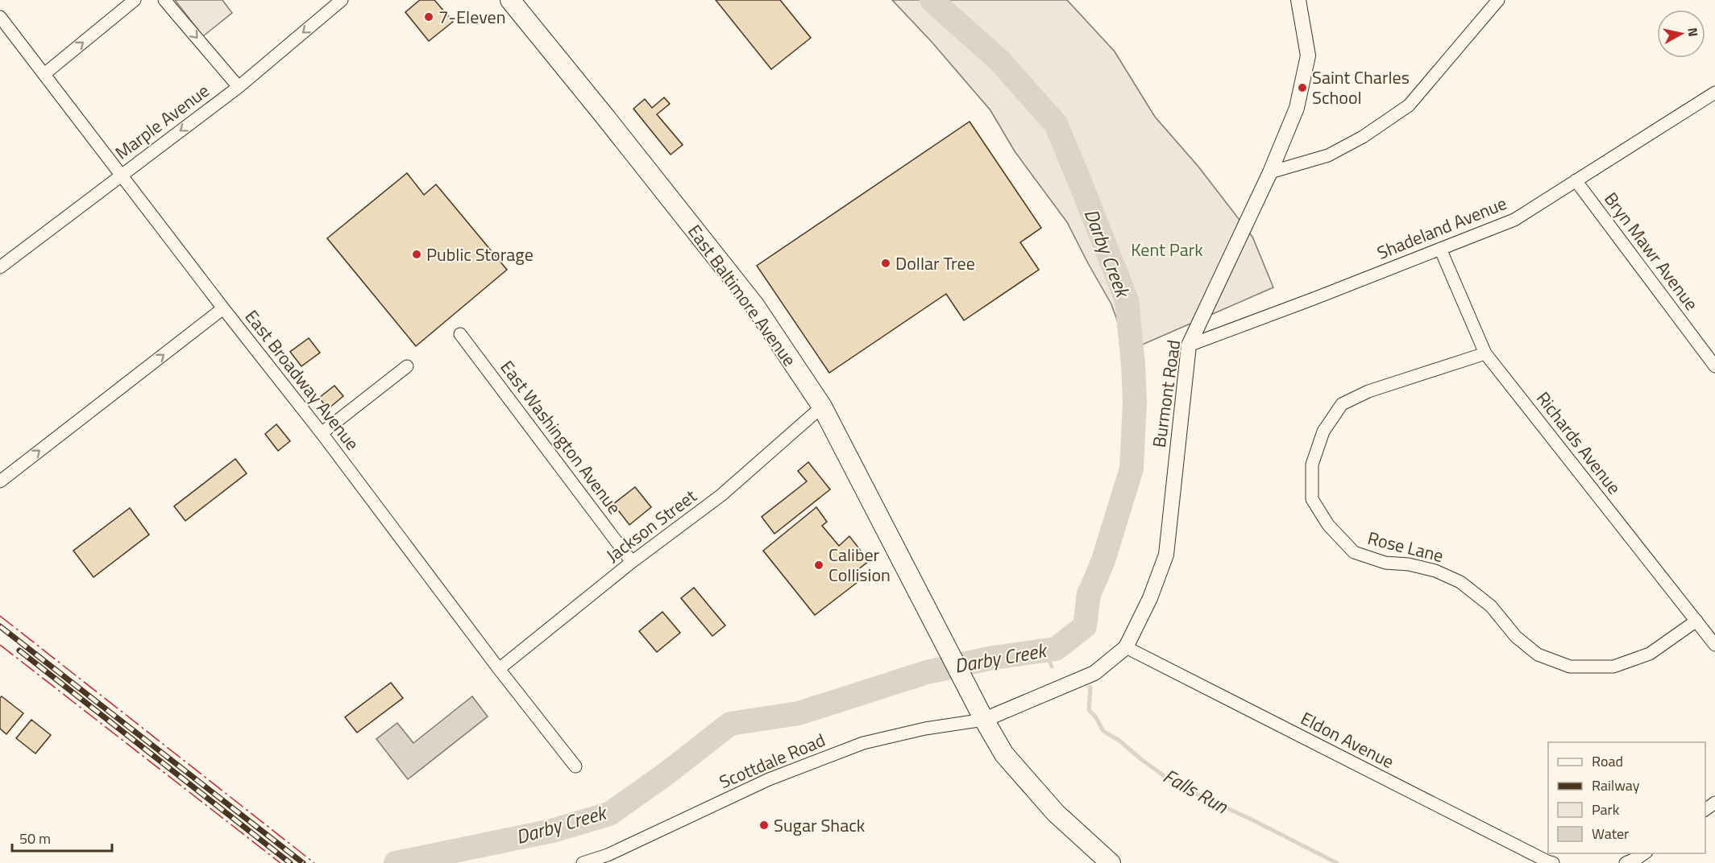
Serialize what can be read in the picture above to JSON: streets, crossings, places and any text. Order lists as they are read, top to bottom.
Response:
{
  "streets": {
    "main road": ["East Baltimore Avenue"],
    "street": [
      "Marple Avenue",
      "Shadeland Avenue",
      "Bryn Mawr Avenue",
      "East Broadway Avenue",
      "Burmont Road",
      "East Washington Avenue",
      "Richards Avenue",
      "Jackson Street",
      "Rose Lane",
      "Eldon Avenue",
      "Scottdale Road"
    ]
  },
  "crossings": [
    ["Marple Avenue", "East Broadway Avenue"],
    ["Shadeland Avenue", "Bryn Mawr Avenue"],
    ["Shadeland Avenue", "Burmont Road"],
    ["Shadeland Avenue", "Richards Avenue"],
    ["East Baltimore Avenue", "Burmont Road"],
    ["East Baltimore Avenue", "Jackson Street"],
    ["East Baltimore Avenue", "Scottdale Road"],
    ["East Broadway Avenue", "Jackson Street"],
    ["Burmont Road", "Eldon Avenue"],
    ["Burmont Road", "Scottdale Road"],
    ["East Washington Avenue", "Jackson Street"],
    ["Richards Avenue", "Rose Lane"]
  ],
  "one_way": ["Marple Avenue"],
  "water": ["Darby Creek", "Falls Run"],
  "parks": ["Kent Park"],
  "places": [
    "7-Eleven",
    "Saint Charles School",
    "Public Storage",
    "Dollar Tree",
    "Caliber Collision",
    "Sugar Shack"
  ],
  "legend": [
    "Road",
    "Railway",
    "Park",
    "Water"
  ],
  "scale_bar": "50 m",
  "north": "right"
}
